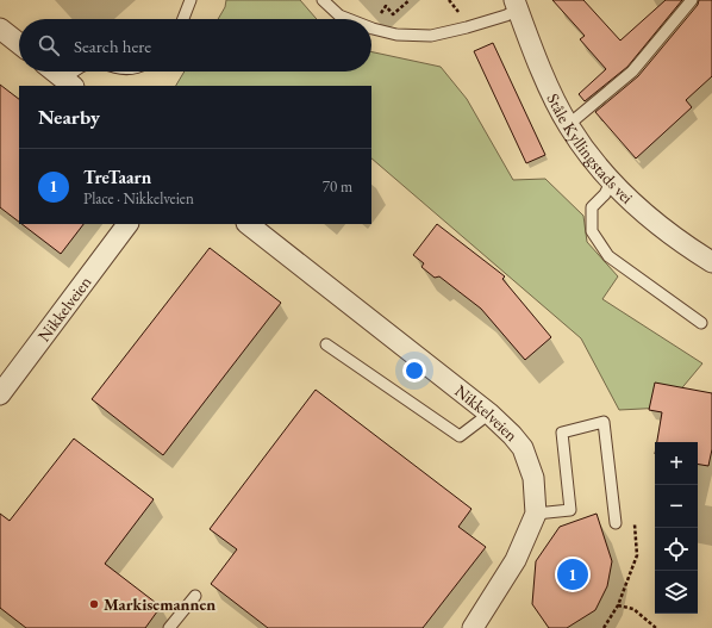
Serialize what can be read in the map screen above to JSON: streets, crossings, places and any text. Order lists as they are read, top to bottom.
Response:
{
  "streets": {
    "street": ["Ståle Kyllingstads vei", "Nikkelveien"]
  },
  "places": ["Markisemannen"],
  "page": {
    "search": "Search here",
    "heading": "Nearby",
    "list": [
      {
        "mark": "1",
        "name": "TreTaarn",
        "note": "Place · Nikkelveien",
        "value": "70 m"
      }
    ],
    "map_buttons": ["+", "−"],
    "pins": "1"
  }
}
